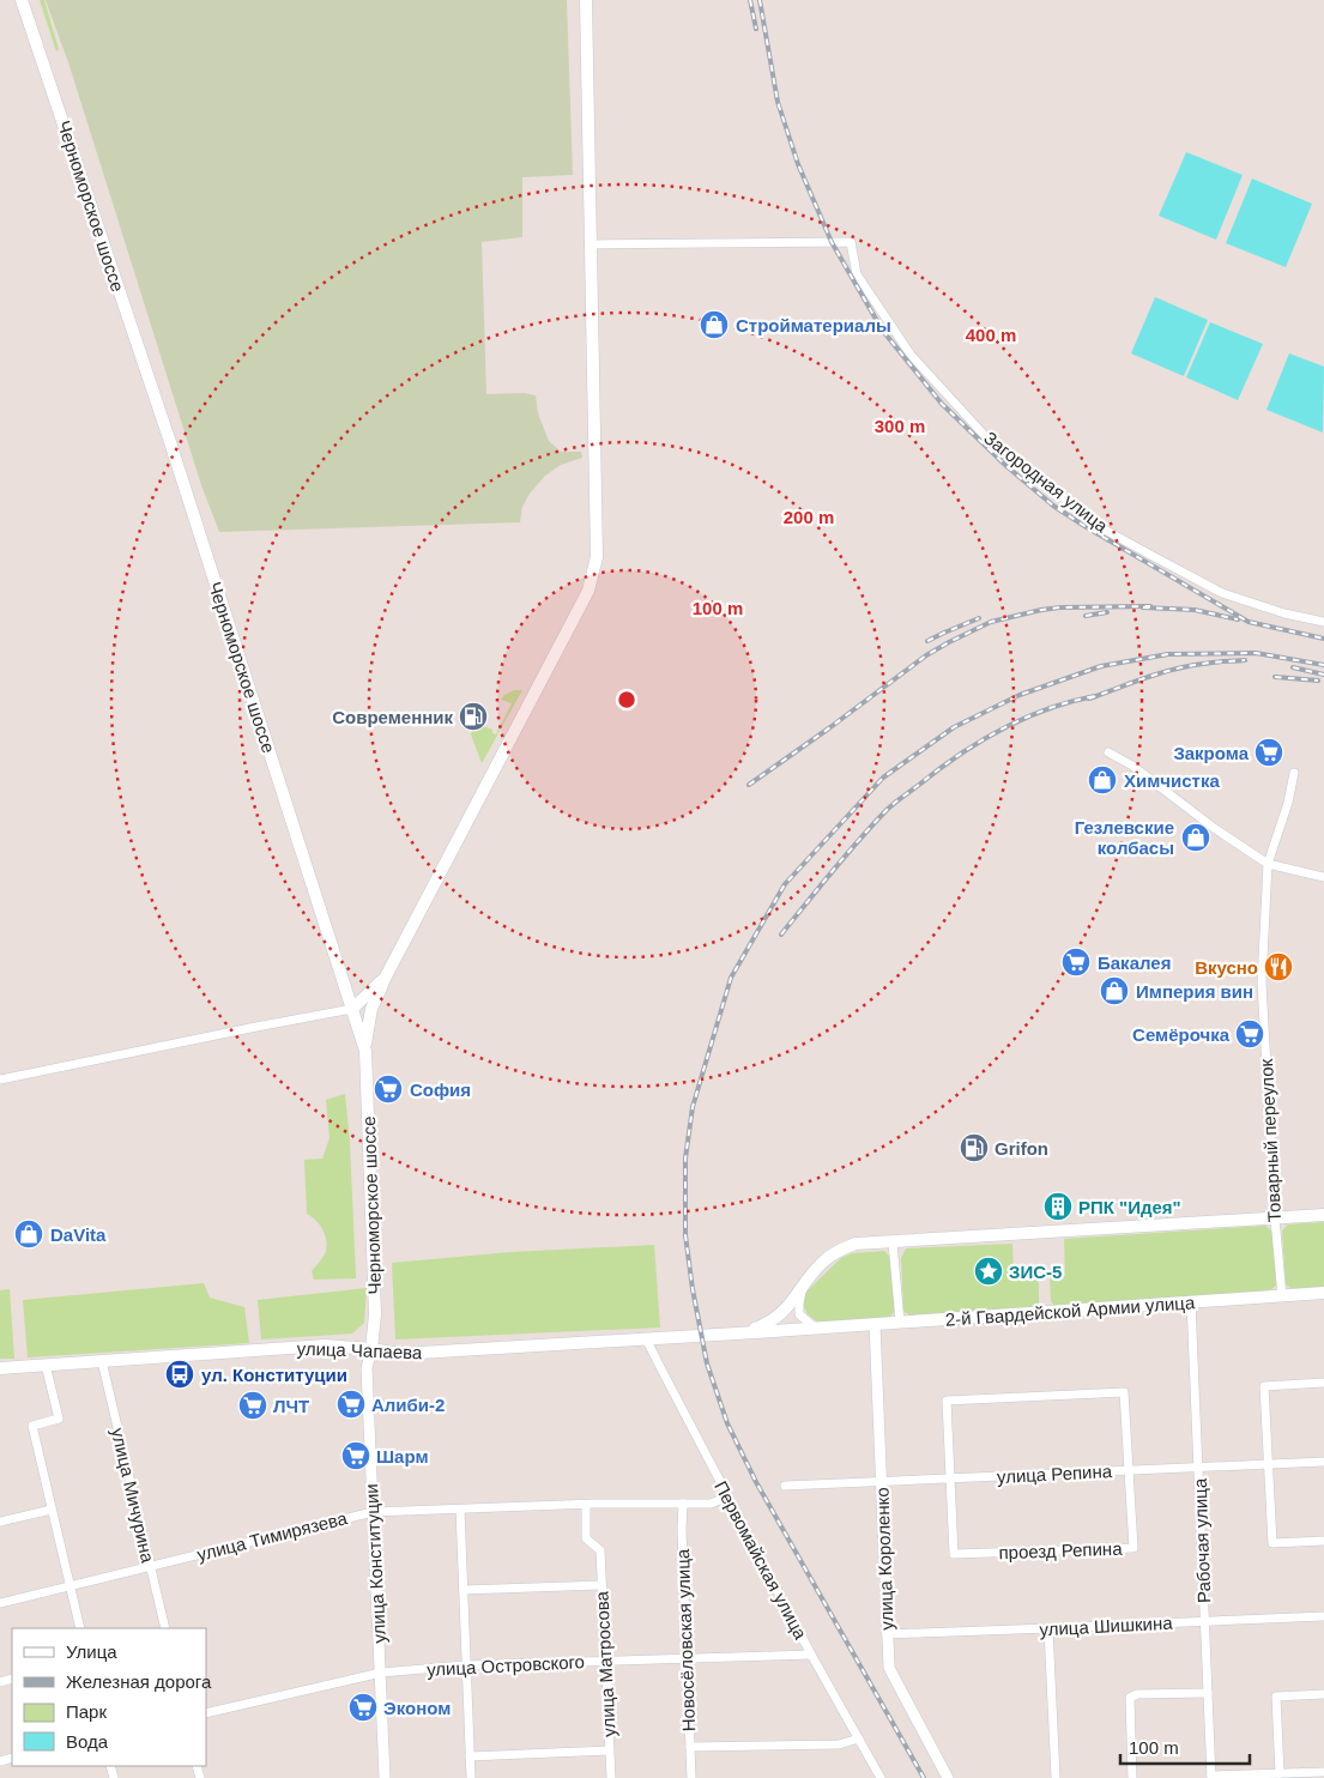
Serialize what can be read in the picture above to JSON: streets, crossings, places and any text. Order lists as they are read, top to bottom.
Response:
{
  "streets": {
    "main road": ["Черноморское шоссе", "2-й Гвардейской Армии улица", "улица Чапаева"],
    "street": [
      "Загородная улица",
      "Товарный переулок",
      "улица Репина",
      "улица Мичурина",
      "улица Тимирязева",
      "Рабочая улица",
      "проезд Репина",
      "улица Короленко",
      "Первомайская улица",
      "улица Конституции",
      "улица Шишкина",
      "Новосёловская улица",
      "улица Матросова",
      "улица Островского"
    ]
  },
  "crossings": [
    ["Черноморское шоссе", "улица Чапаева"],
    ["Черноморское шоссе", "улица Конституции"],
    ["Товарный переулок", "2-й Гвардейской Армии улица"],
    ["2-й Гвардейской Армии улица", "улица Чапаева"],
    ["2-й Гвардейской Армии улица", "Рабочая улица"],
    ["2-й Гвардейской Армии улица", "улица Короленко"],
    ["улица Чапаева", "улица Мичурина"],
    ["улица Чапаева", "Первомайская улица"],
    ["улица Чапаева", "улица Конституции"],
    ["улица Репина", "Рабочая улица"],
    ["улица Репина", "проезд Репина"],
    ["улица Репина", "улица Короленко"],
    ["улица Мичурина", "улица Тимирязева"],
    ["улица Тимирязева", "Первомайская улица"],
    ["улица Тимирязева", "улица Конституции"],
    ["улица Тимирязева", "Новосёловская улица"],
    ["улица Тимирязева", "улица Матросова"],
    ["Рабочая улица", "улица Шишкина"],
    ["улица Короленко", "улица Шишкина"],
    ["Первомайская улица", "улица Островского"],
    ["улица Конституции", "улица Островского"],
    ["Новосёловская улица", "улица Островского"],
    ["улица Матросова", "улица Островского"]
  ],
  "places": {
    "shop": [
      "Стройматериалы",
      "Химчистка",
      "Гезлевские колбасы",
      "Империя вин",
      "DaVita"
    ],
    "fuel station": ["Современник", "Grifon"],
    "supermarket": [
      "Закрома",
      "Бакалея",
      "Семёрочка",
      "София",
      "Алиби-2",
      "ЛЧТ",
      "Шарм",
      "Эконом"
    ],
    "restaurant": ["Вкусно"],
    "building": ["РПК \"Идея\""],
    "place": ["ЗИС-5"],
    "bus stop": ["ул. Конституции"]
  },
  "legend": [
    "Улица",
    "Железная дорога",
    "Парк",
    "Вода"
  ],
  "scale_bar": "100 m",
  "rings": [
    "400 m",
    "300 m",
    "200 m",
    "100 m"
  ]
}
